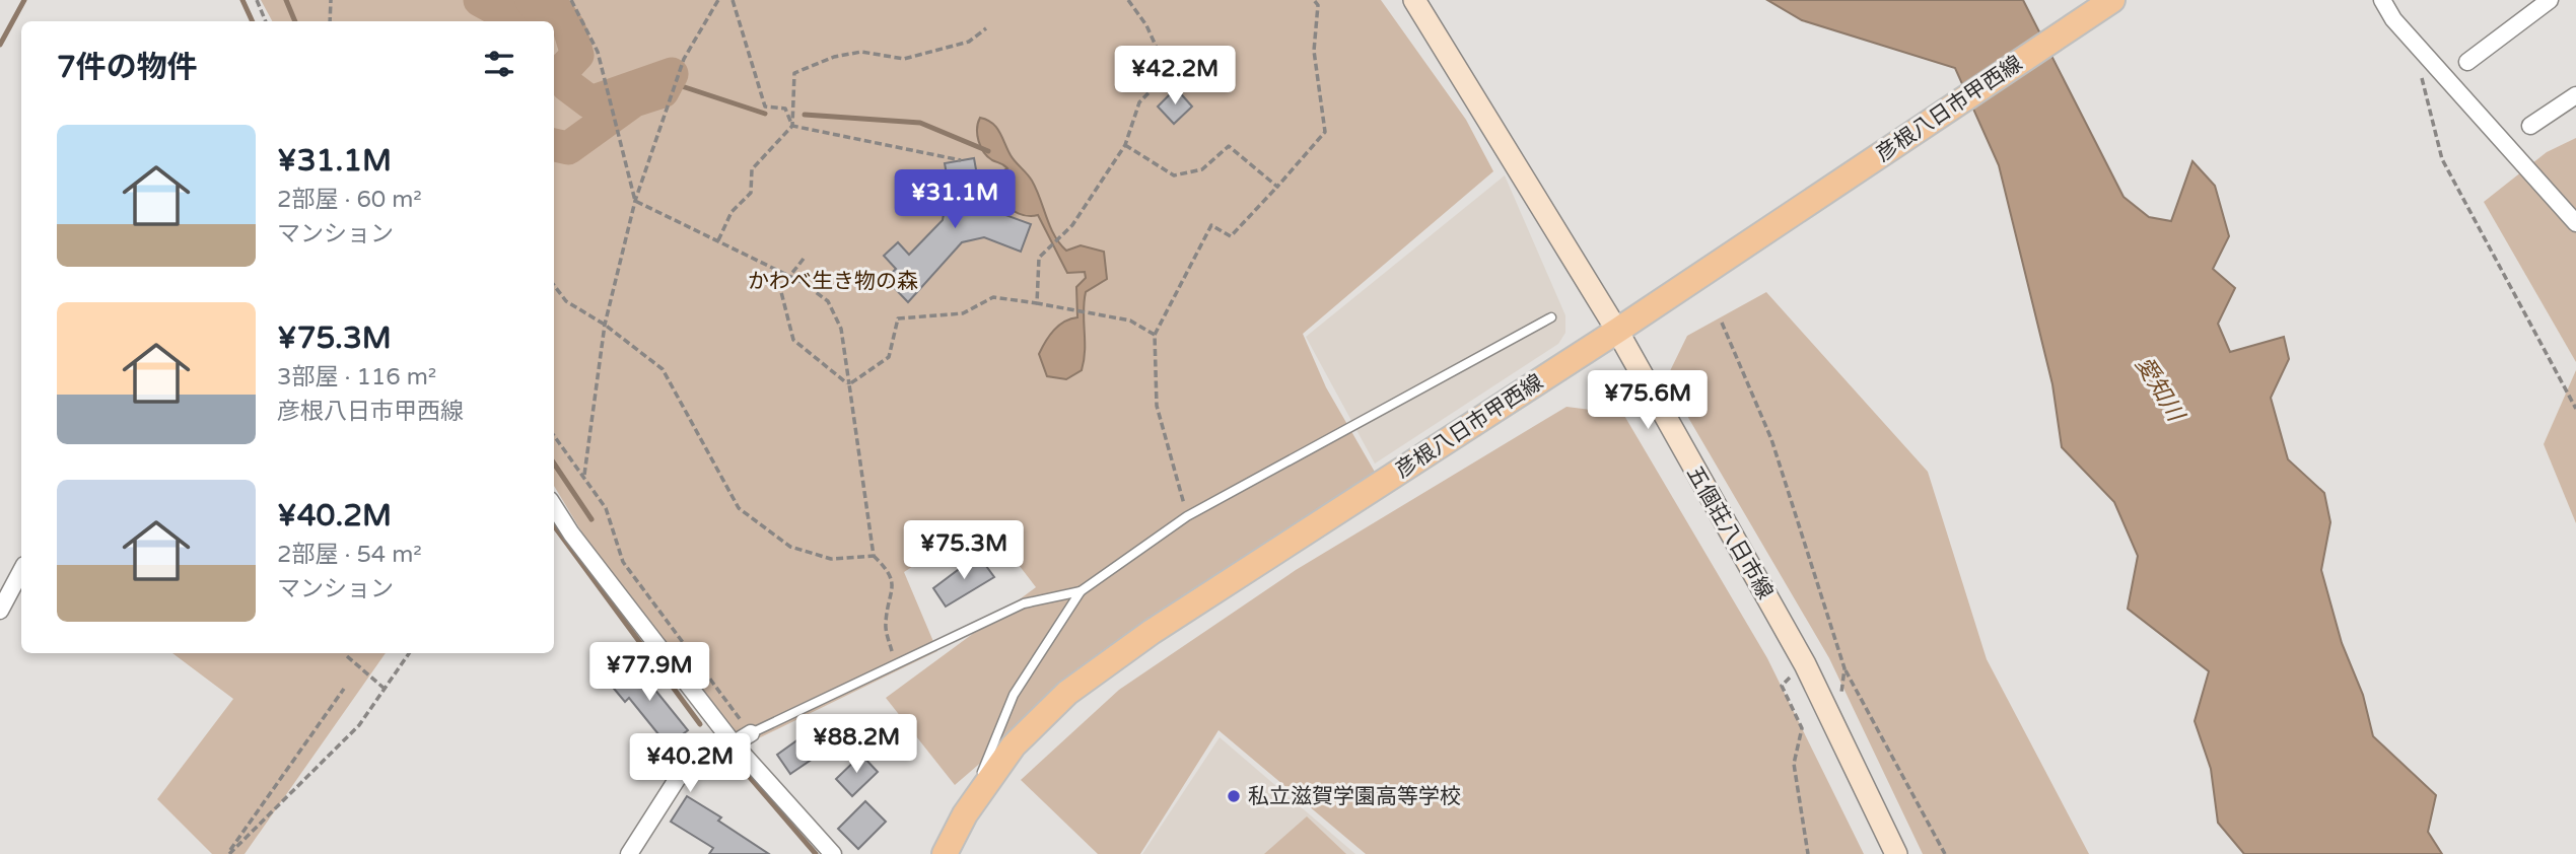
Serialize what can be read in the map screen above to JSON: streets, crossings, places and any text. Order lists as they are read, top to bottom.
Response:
{
  "streets": {
    "main road": ["彦根八日市甲西線", "五個荘八日市線"]
  },
  "crossings": [
    ["彦根八日市甲西線", "五個荘八日市線"]
  ],
  "water": ["愛知川"],
  "parks": ["かわべ生き物の森"],
  "places": ["私立滋賀学園高等学校"],
  "page": {
    "heading": "7件の物件",
    "price": [
      "¥42.2M",
      "¥31.1M",
      "¥75.6M",
      "¥75.3M",
      "¥77.9M",
      "¥88.2M",
      "¥40.2M"
    ],
    "list": [
      {
        "name": "¥31.1M",
        "note": "2部屋 · 60 m² · マンション"
      },
      {
        "name": "¥75.3M",
        "note": "3部屋 · 116 m² · 彦根八日市甲西線"
      },
      {
        "name": "¥40.2M",
        "note": "2部屋 · 54 m² · マンション"
      }
    ]
  }
}
